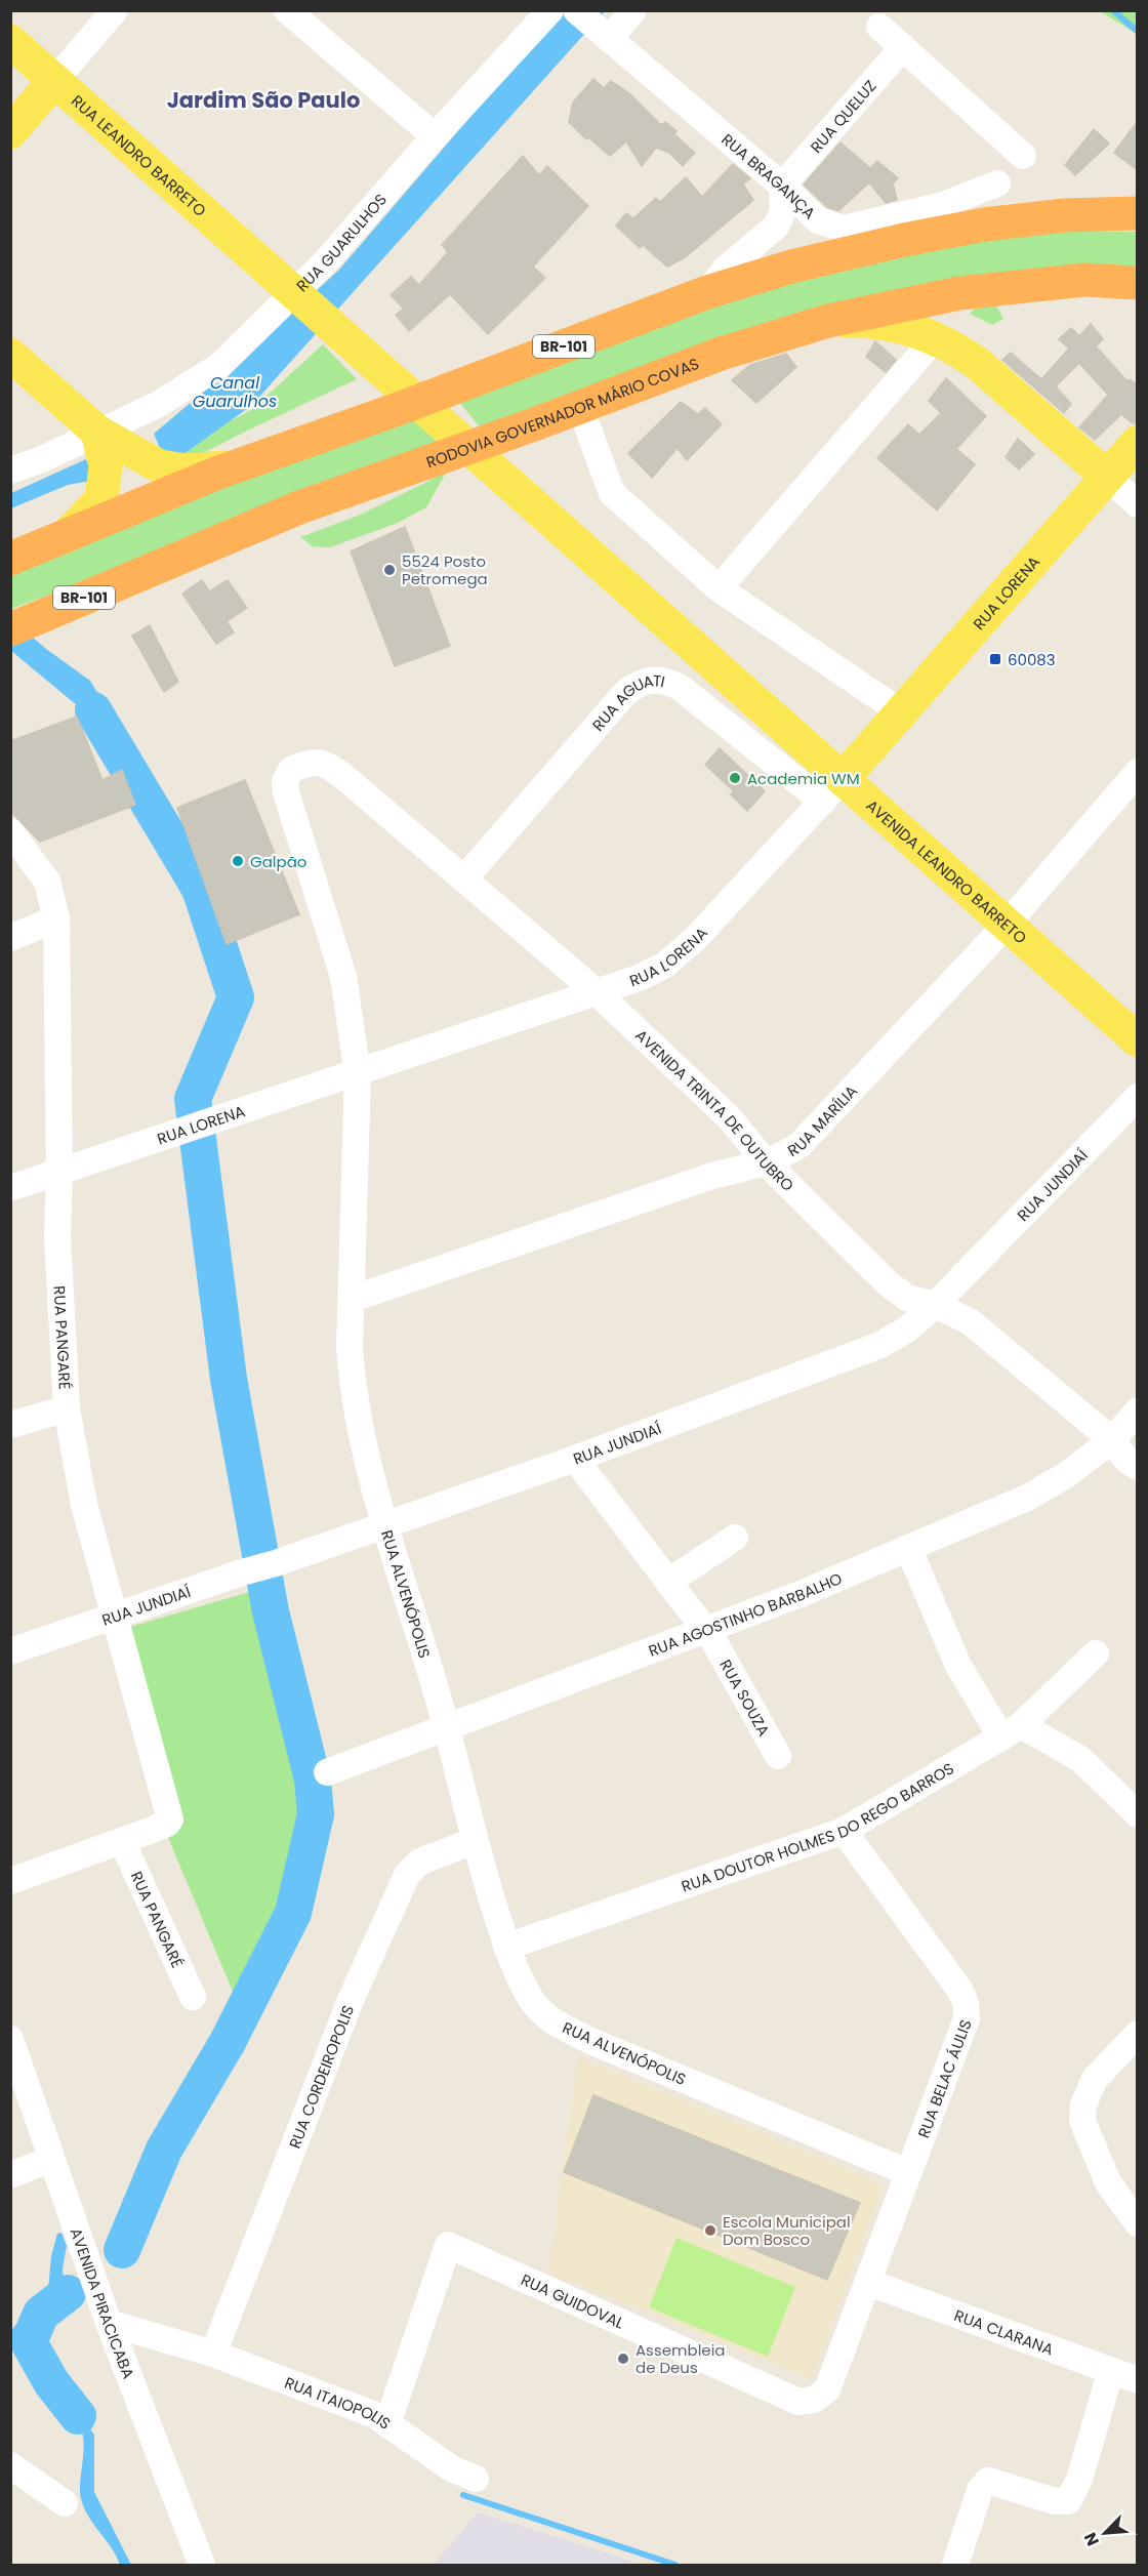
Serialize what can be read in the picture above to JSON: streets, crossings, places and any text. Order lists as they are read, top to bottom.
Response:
{
  "streets": {
    "highway": ["BR-101", "RODOVIA GOVERNADOR MÁRIO COVAS"],
    "main road": ["RUA LEANDRO BARRETO", "RUA LORENA", "AVENIDA LEANDRO BARRETO"],
    "street": [
      "RUA QUELUZ",
      "RUA BRAGANÇA",
      "RUA GUARULHOS",
      "RUA AGUATI",
      "AVENIDA TRINTA DE OUTUBRO",
      "RUA MARÍLIA",
      "RUA JUNDIAÍ",
      "RUA PANGARÉ",
      "RUA ALVENÓPOLIS",
      "RUA AGOSTINHO BARBALHO",
      "RUA SOUZA",
      "RUA DOUTOR HOLMES DO REGO BARROS",
      "RUA CORDEIROPOLIS",
      "RUA BELAC ÁULIS",
      "RUA GUIDOVAL",
      "AVENIDA PIRACICABA",
      "RUA CLARANA",
      "RUA ITAIOPOLIS"
    ]
  },
  "crossings": [
    ["RUA QUELUZ", "RUA BRAGANÇA"],
    ["RUA LEANDRO BARRETO", "AVENIDA LEANDRO BARRETO"],
    ["RUA LORENA", "RUA AGUATI"],
    ["RUA LORENA", "AVENIDA LEANDRO BARRETO"],
    ["RUA LORENA", "AVENIDA TRINTA DE OUTUBRO"],
    ["RUA LORENA", "RUA PANGARÉ"],
    ["RUA LORENA", "RUA ALVENÓPOLIS"],
    ["RUA AGUATI", "AVENIDA LEANDRO BARRETO"],
    ["RUA AGUATI", "AVENIDA TRINTA DE OUTUBRO"],
    ["AVENIDA LEANDRO BARRETO", "RUA MARÍLIA"],
    ["AVENIDA TRINTA DE OUTUBRO", "RUA MARÍLIA"],
    ["AVENIDA TRINTA DE OUTUBRO", "RUA JUNDIAÍ"],
    ["AVENIDA TRINTA DE OUTUBRO", "RUA ALVENÓPOLIS"],
    ["AVENIDA TRINTA DE OUTUBRO", "RUA AGOSTINHO BARBALHO"],
    ["RUA MARÍLIA", "RUA ALVENÓPOLIS"],
    ["RUA JUNDIAÍ", "RUA PANGARÉ"],
    ["RUA JUNDIAÍ", "RUA ALVENÓPOLIS"],
    ["RUA JUNDIAÍ", "RUA SOUZA"],
    ["RUA ALVENÓPOLIS", "RUA AGOSTINHO BARBALHO"],
    ["RUA ALVENÓPOLIS", "RUA DOUTOR HOLMES DO REGO BARROS"],
    ["RUA ALVENÓPOLIS", "RUA CORDEIROPOLIS"],
    ["RUA ALVENÓPOLIS", "RUA BELAC ÁULIS"],
    ["RUA AGOSTINHO BARBALHO", "RUA SOUZA"],
    ["RUA DOUTOR HOLMES DO REGO BARROS", "RUA BELAC ÁULIS"],
    ["RUA CORDEIROPOLIS", "RUA ITAIOPOLIS"],
    ["RUA BELAC ÁULIS", "RUA GUIDOVAL"],
    ["RUA BELAC ÁULIS", "RUA CLARANA"],
    ["RUA GUIDOVAL", "RUA CLARANA"],
    ["RUA GUIDOVAL", "RUA ITAIOPOLIS"],
    ["AVENIDA PIRACICABA", "RUA ITAIOPOLIS"]
  ],
  "districts": ["Jardim São Paulo"],
  "water": ["Canal Guarulhos"],
  "places": {
    "other": [
      "5524 Posto Petromega",
      "Academia WM",
      "Galpão",
      "Escola Municipal Dom Bosco",
      "Assembleia de Deus"
    ],
    "transit": ["60083"]
  },
  "north": "bottom left"
}
